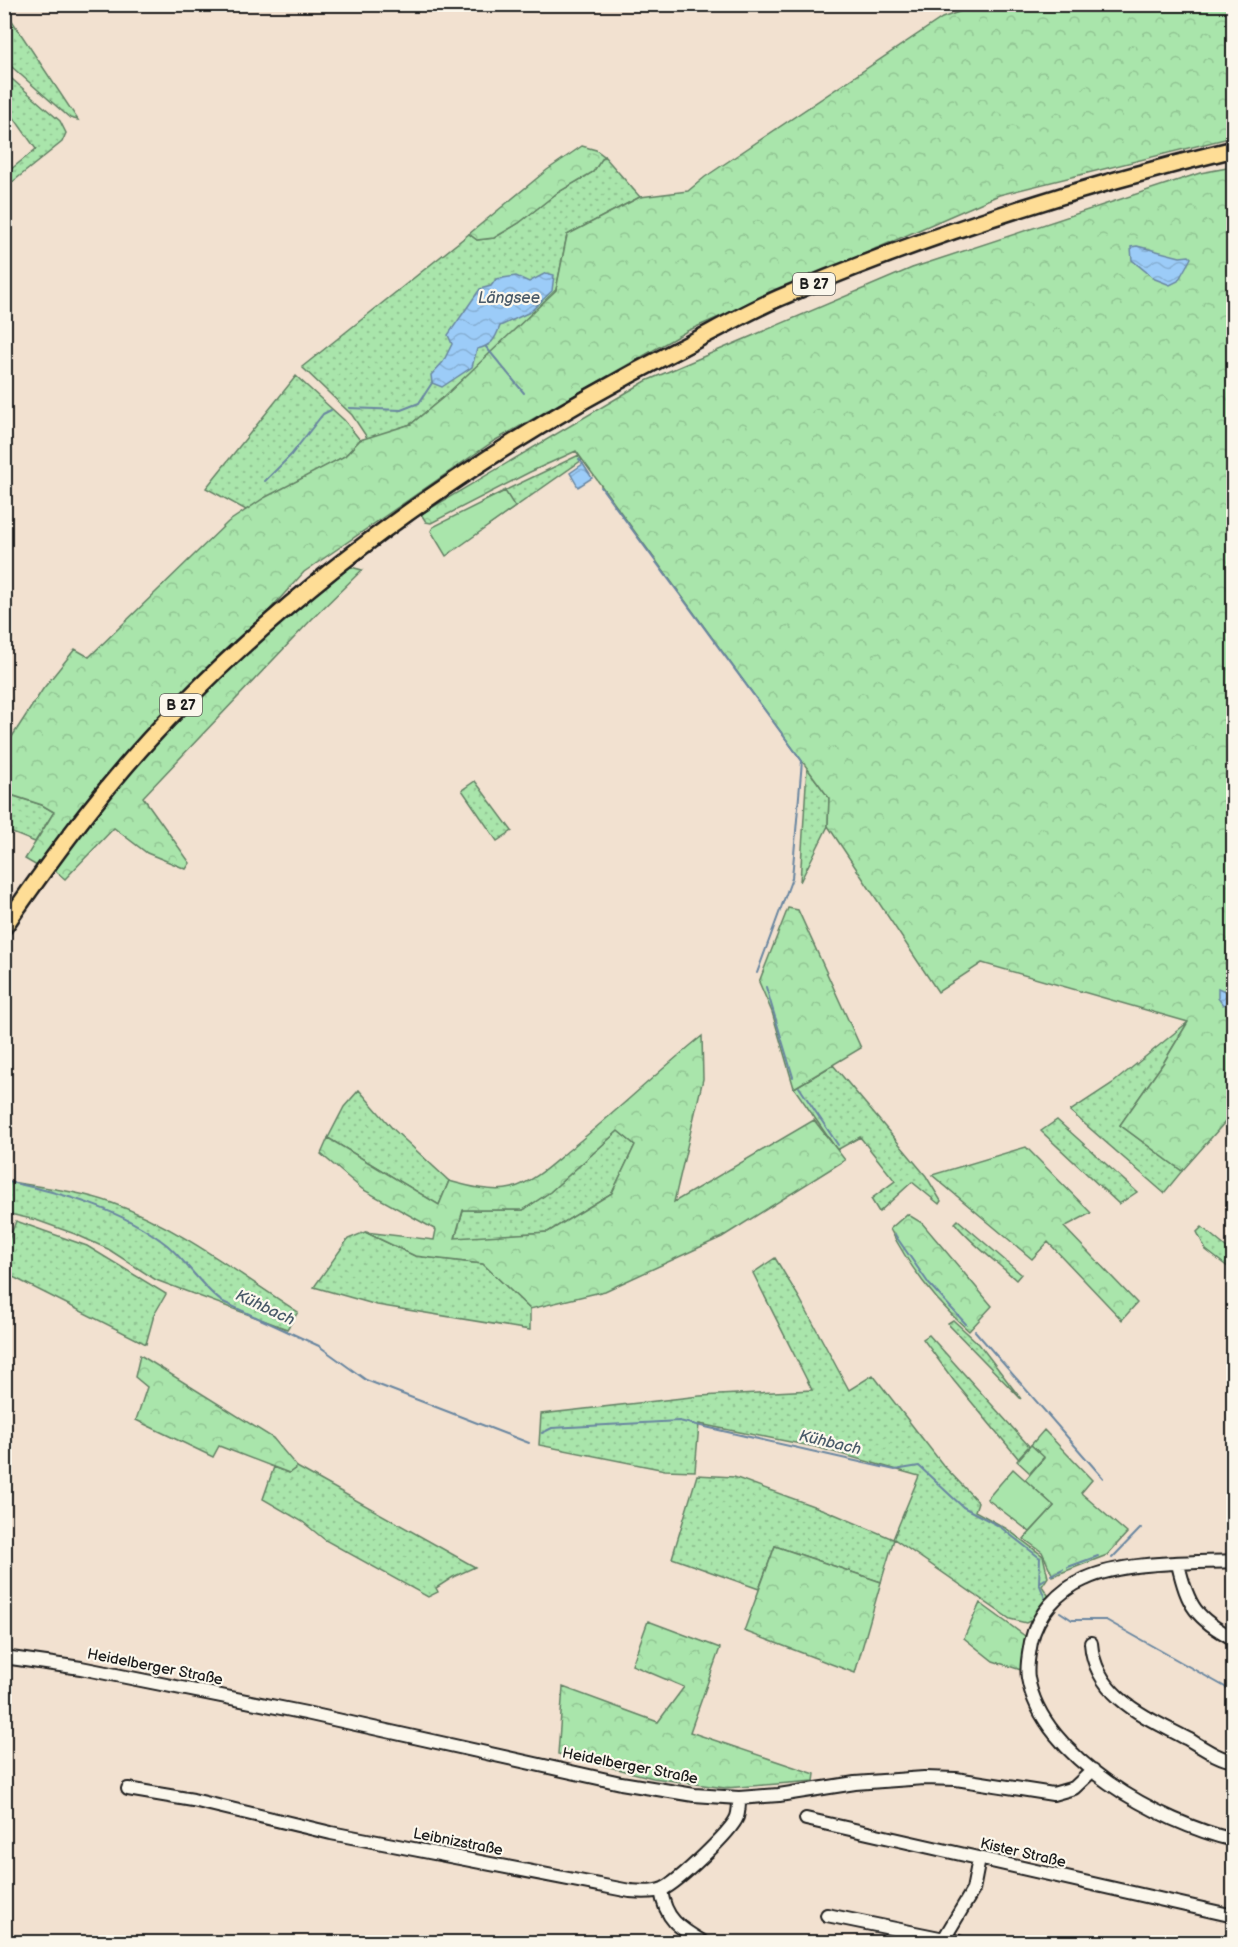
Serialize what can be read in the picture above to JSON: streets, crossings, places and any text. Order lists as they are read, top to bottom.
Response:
{
  "streets": {
    "main road": ["B 27"],
    "street": ["Heidelberger Straße", "Leibnizstraße", "Kister Straße"]
  },
  "water": ["Längsee", "Kühbach"]
}
